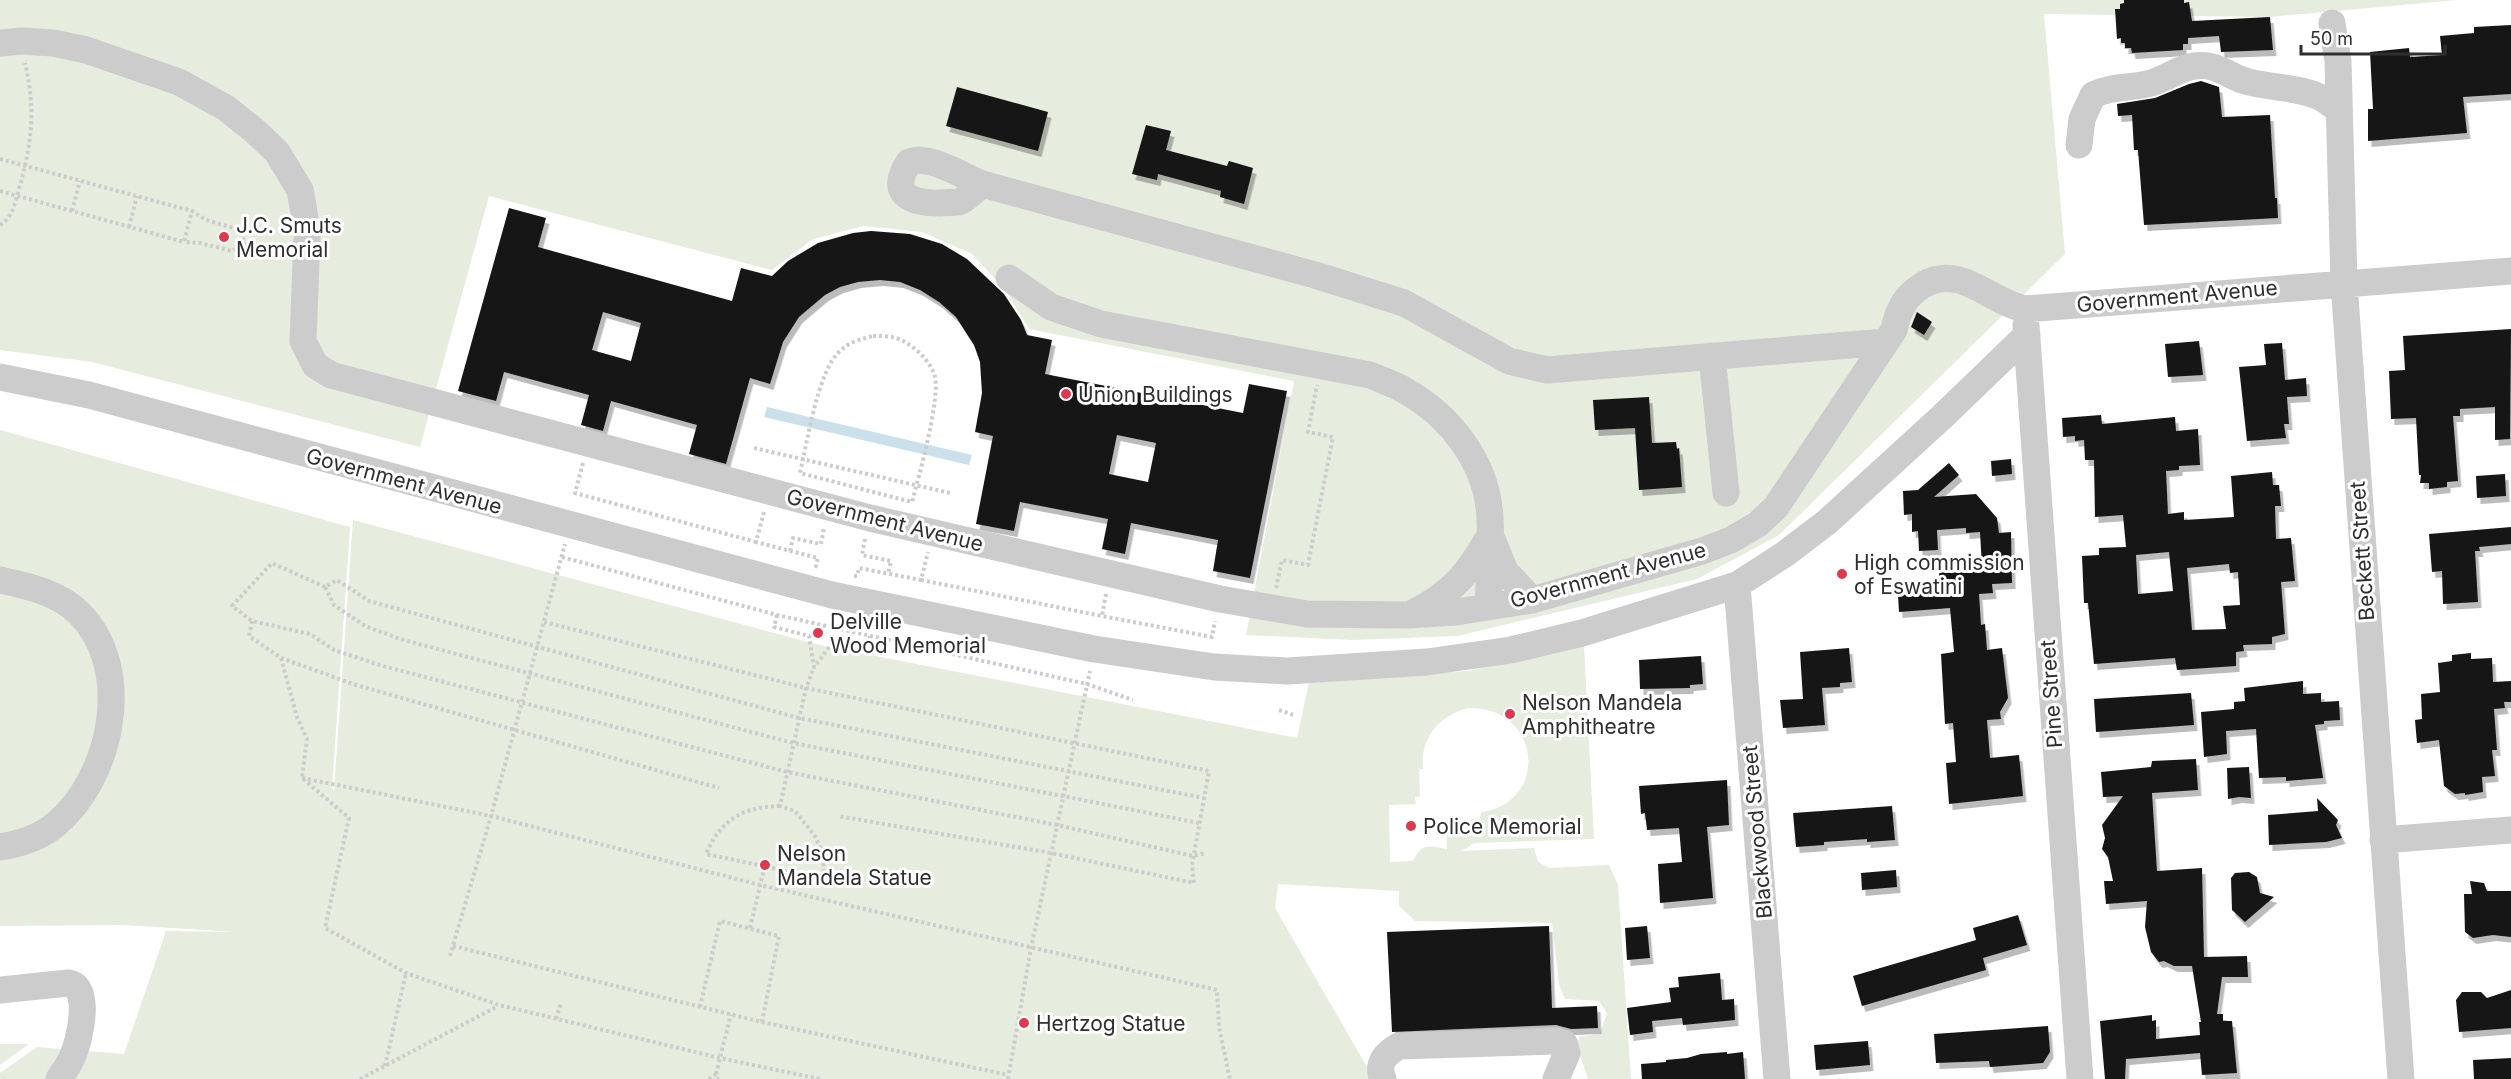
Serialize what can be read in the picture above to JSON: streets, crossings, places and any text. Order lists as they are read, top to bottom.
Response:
{
  "streets": {
    "street": [
      "Government Avenue",
      "Beckett Street",
      "Pine Street",
      "Blackwood Street"
    ]
  },
  "crossings": [
    ["Government Avenue", "Beckett Street"],
    ["Government Avenue", "Pine Street"],
    ["Government Avenue", "Blackwood Street"]
  ],
  "places": [
    "J.C. Smuts Memorial",
    "Union Buildings",
    "High commission of Eswatini",
    "Delville Wood Memorial",
    "Nelson Mandela Amphitheatre",
    "Police Memorial",
    "Nelson Mandela Statue",
    "Hertzog Statue"
  ],
  "scale_bar": "50 m"
}
